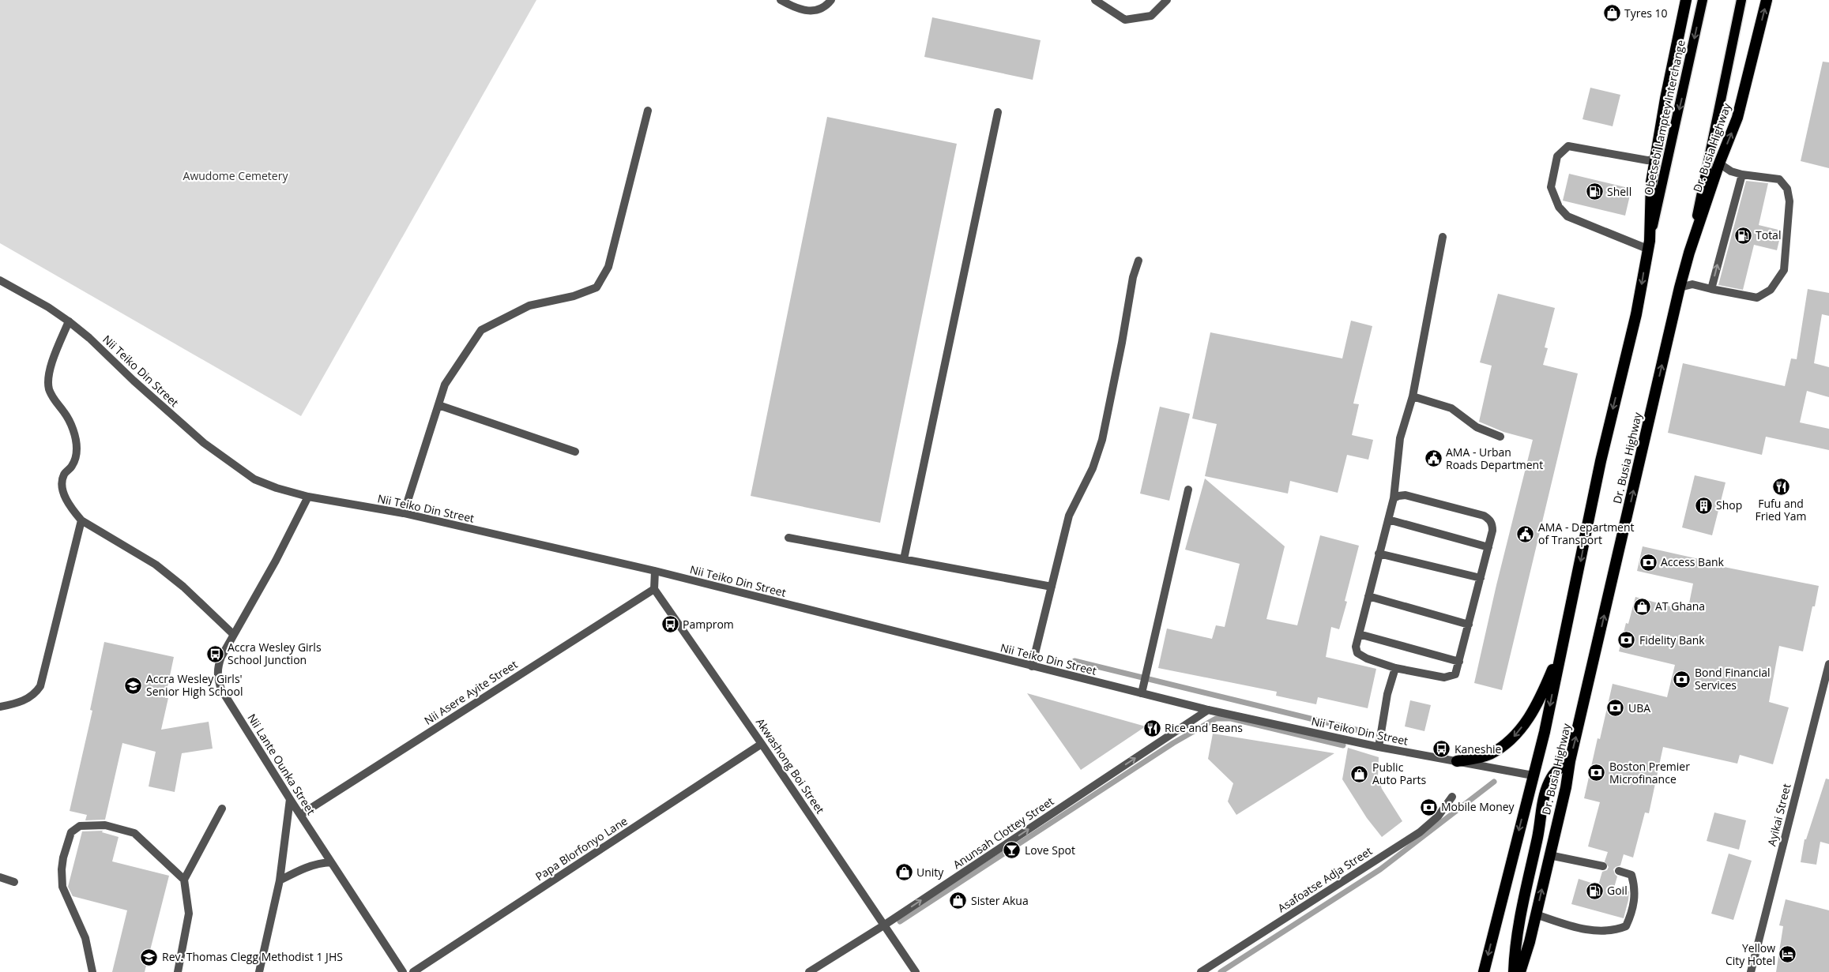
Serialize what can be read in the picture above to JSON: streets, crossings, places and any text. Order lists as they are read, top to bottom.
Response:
{
  "streets": {
    "highway": ["Dr. Busia Highway"],
    "main road": ["Obetsebi Lamptey Interchange"],
    "street": [
      "Nii Teiko Din Street",
      "Nii Asere Ayite Street",
      "Nii Lante Ounka Street",
      "Akwashong Boi Street",
      "Ayikai Street",
      "Anunsah Clottey Street",
      "Papa Blorfonyo Lane",
      "Asafoatse Adja Street"
    ]
  },
  "crossings": [
    ["Obetsebi Lamptey Interchange", "Dr. Busia Highway"],
    ["Dr. Busia Highway", "Nii Teiko Din Street"],
    ["Nii Teiko Din Street", "Nii Lante Ounka Street"],
    ["Nii Teiko Din Street", "Anunsah Clottey Street"],
    ["Nii Asere Ayite Street", "Nii Lante Ounka Street"],
    ["Nii Asere Ayite Street", "Akwashong Boi Street"],
    ["Akwashong Boi Street", "Anunsah Clottey Street"],
    ["Akwashong Boi Street", "Papa Blorfonyo Lane"]
  ],
  "one_way": ["Anunsah Clottey Street"],
  "parks": ["Awudome Cemetery"],
  "places": {
    "shop": [
      "Tyres 10",
      "AT Ghana",
      "Public Auto Parts",
      "Unity",
      "Sister Akua"
    ],
    "fuel station": ["Shell", "Total", "Goil"],
    "public building": ["AMA - Urban Roads Department", "AMA - Department of Transport"],
    "restaurant": ["Fufu and Fried Yam", "Rice and Beans"],
    "building": ["Shop"],
    "bank": [
      "Access Bank",
      "Fidelity Bank",
      "Bond Financial Services",
      "UBA",
      "Boston Premier Microfinance",
      "Mobile Money"
    ],
    "bus stop": ["Pamprom", "Accra Wesley Girls School Junction", "Kaneshie"],
    "school or university": ["Accra Wesley Girls' Senior High School", "Rev. Thomas Clegg Methodist 1 JHS"],
    "bar": ["Love Spot"],
    "hotel": ["Yellow City Hotel"]
  }
}
